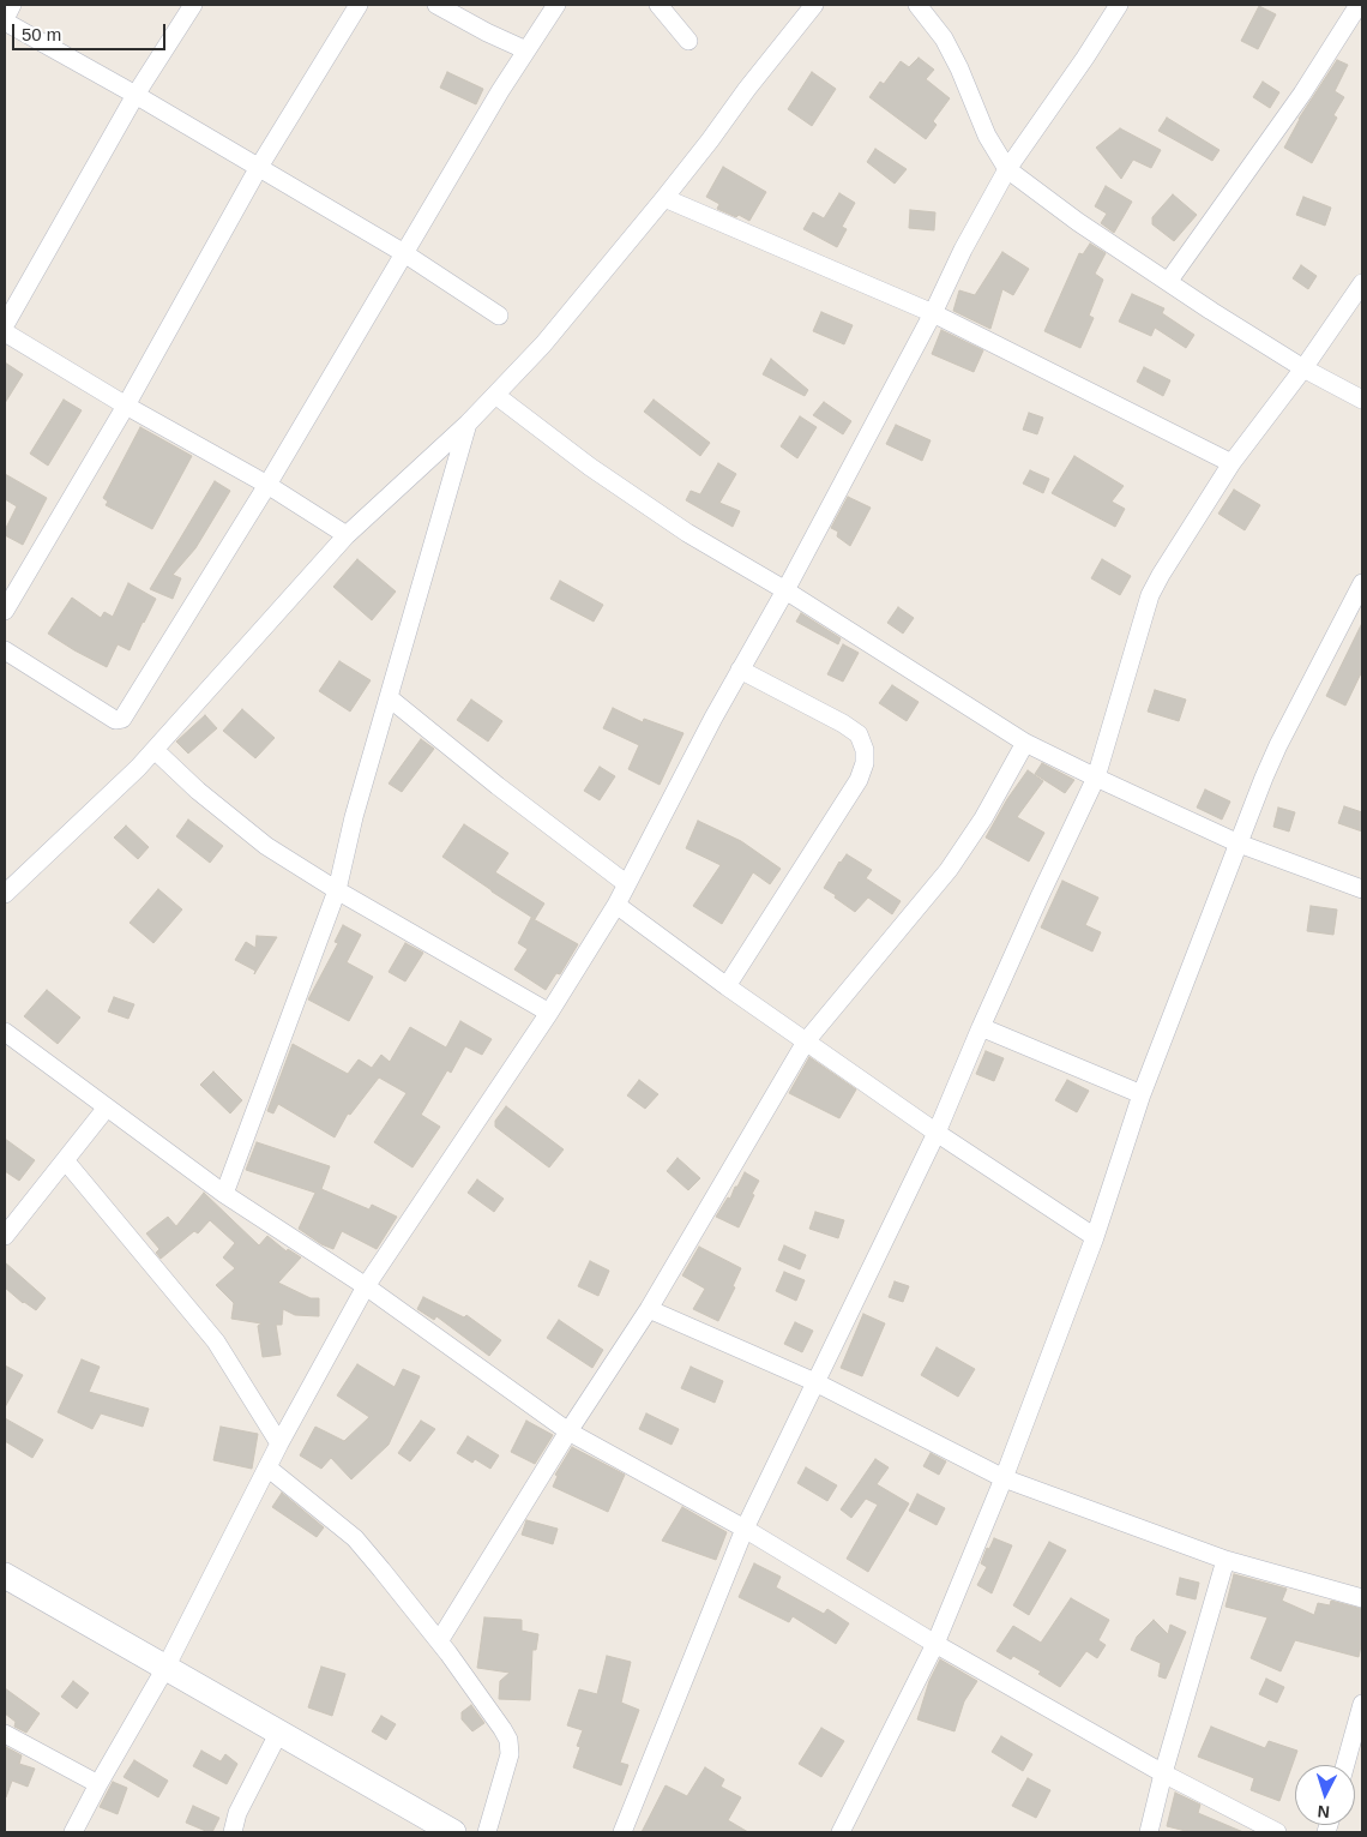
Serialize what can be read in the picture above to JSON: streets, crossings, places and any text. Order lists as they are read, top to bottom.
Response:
{
  "scale_bar": "50 m",
  "north": "bottom"
}
